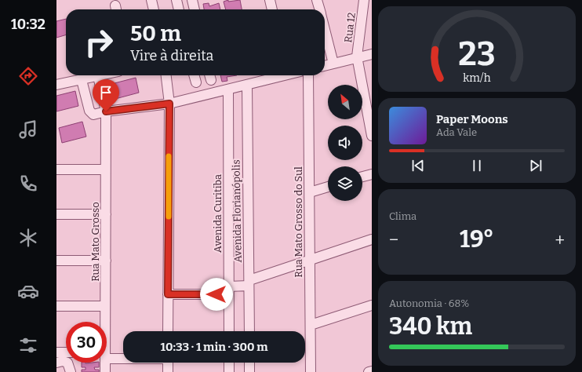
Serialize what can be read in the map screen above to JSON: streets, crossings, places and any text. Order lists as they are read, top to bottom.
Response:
{
  "streets": {
    "street": [
      "Rua 12",
      "Avenida Florianópolis",
      "Avenida Curitiba",
      "Rua Mato Grosso do Sul",
      "Rua Mato Grosso"
    ]
  },
  "north": "top left",
  "page": {
    "tabs": "10:32",
    "turn": ["50 m", "Vire à direita"],
    "song": ["Paper Moons", "Ada Vale"],
    "tile": [
      "Clima",
      ["Autonomia · 68%", "340 km"]
    ],
    "heat": ["−", "19°", "+"],
    "limit": "30",
    "trip": "10:33 · 1 min · 300 m",
    "gauge": ["23", "km/h"]
  }
}
